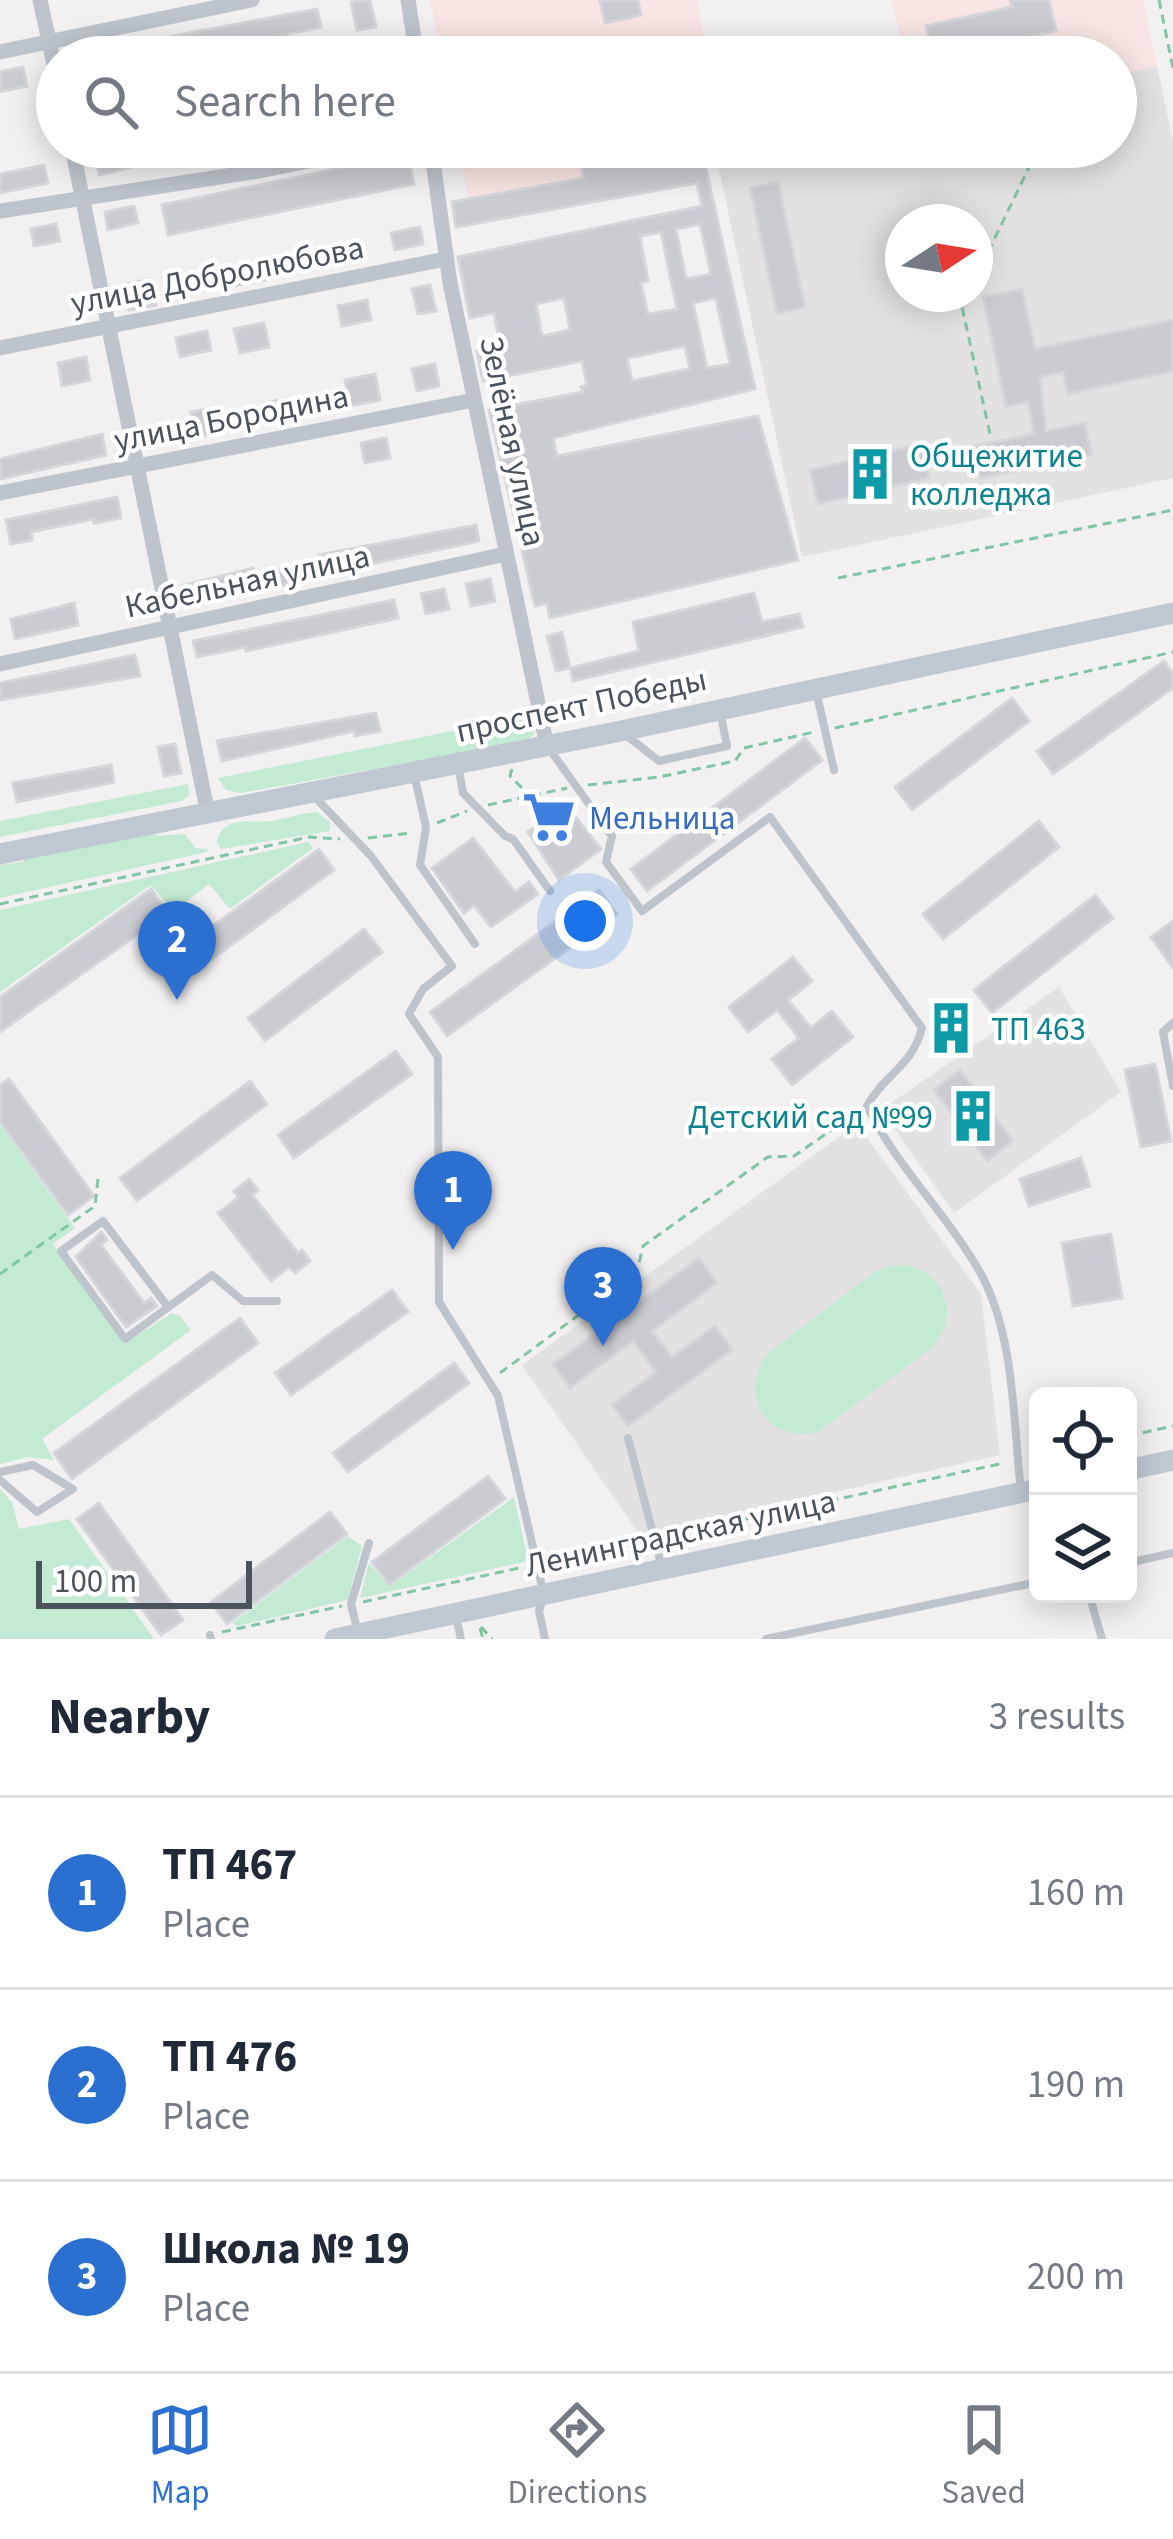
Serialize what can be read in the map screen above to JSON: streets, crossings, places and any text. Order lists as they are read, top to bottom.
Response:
{
  "streets": {
    "street": [
      "улица Добролюбова",
      "улица Бородина",
      "Зелёная улица",
      "Кабельная улица",
      "проспект Победы",
      "Ленинградская улица"
    ]
  },
  "crossings": [
    ["улица Добролюбова", "Зелёная улица"],
    ["улица Бородина", "Зелёная улица"],
    ["Зелёная улица", "Кабельная улица"],
    ["Зелёная улица", "проспект Победы"]
  ],
  "places": {
    "building": ["Общежитие колледжа", "ТП 463", "Детский сад №99"],
    "supermarket": ["Мельница"]
  },
  "scale_bar": "100 m",
  "north": "right",
  "page": {
    "search": "Search here",
    "pins": ["2", "1", "3"],
    "scale": "100 m",
    "heading": ["Nearby", "3 results"],
    "list": [
      {
        "mark": "1",
        "name": "ТП 467",
        "note": "Place",
        "value": "160 m"
      },
      {
        "mark": "2",
        "name": "ТП 476",
        "note": "Place",
        "value": "190 m"
      },
      {
        "mark": "3",
        "name": "Школа № 19",
        "note": "Place",
        "value": "200 m"
      }
    ],
    "nav": ["Map", "Directions", "Saved"]
  }
}
